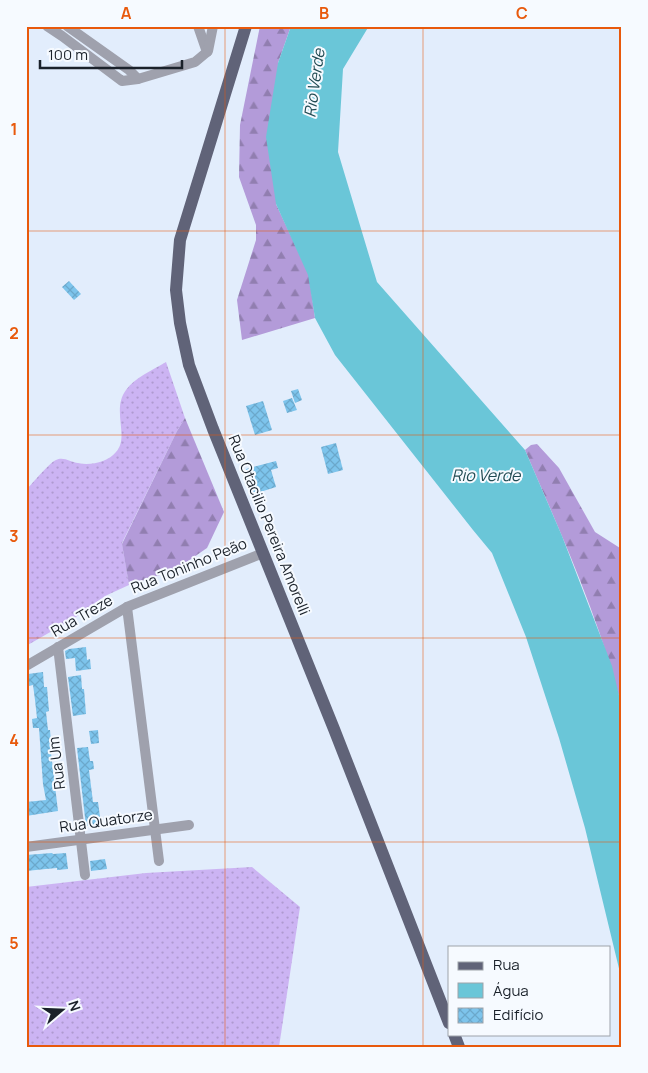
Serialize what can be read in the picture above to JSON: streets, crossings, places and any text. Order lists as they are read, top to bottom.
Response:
{
  "streets": {
    "main road": ["Rua Otacilio Pereira Amorelli"],
    "street": [
      "Rua Toninho Peão",
      "Rua Treze",
      "Rua Um",
      "Rua Quatorze"
    ]
  },
  "crossings": [
    ["Rua Otacilio Pereira Amorelli", "Rua Toninho Peão"],
    ["Rua Toninho Peão", "Rua Treze"],
    ["Rua Treze", "Rua Um"],
    ["Rua Um", "Rua Quatorze"]
  ],
  "water": ["Rio Verde"],
  "legend": ["Rua", "Água", "Edifício"],
  "scale_bar": "100 m",
  "north": "right",
  "grid": {
    "columns": ["A", "B", "C"],
    "rows": [
      "1",
      "2",
      "3",
      "4",
      "5"
    ]
  }
}
